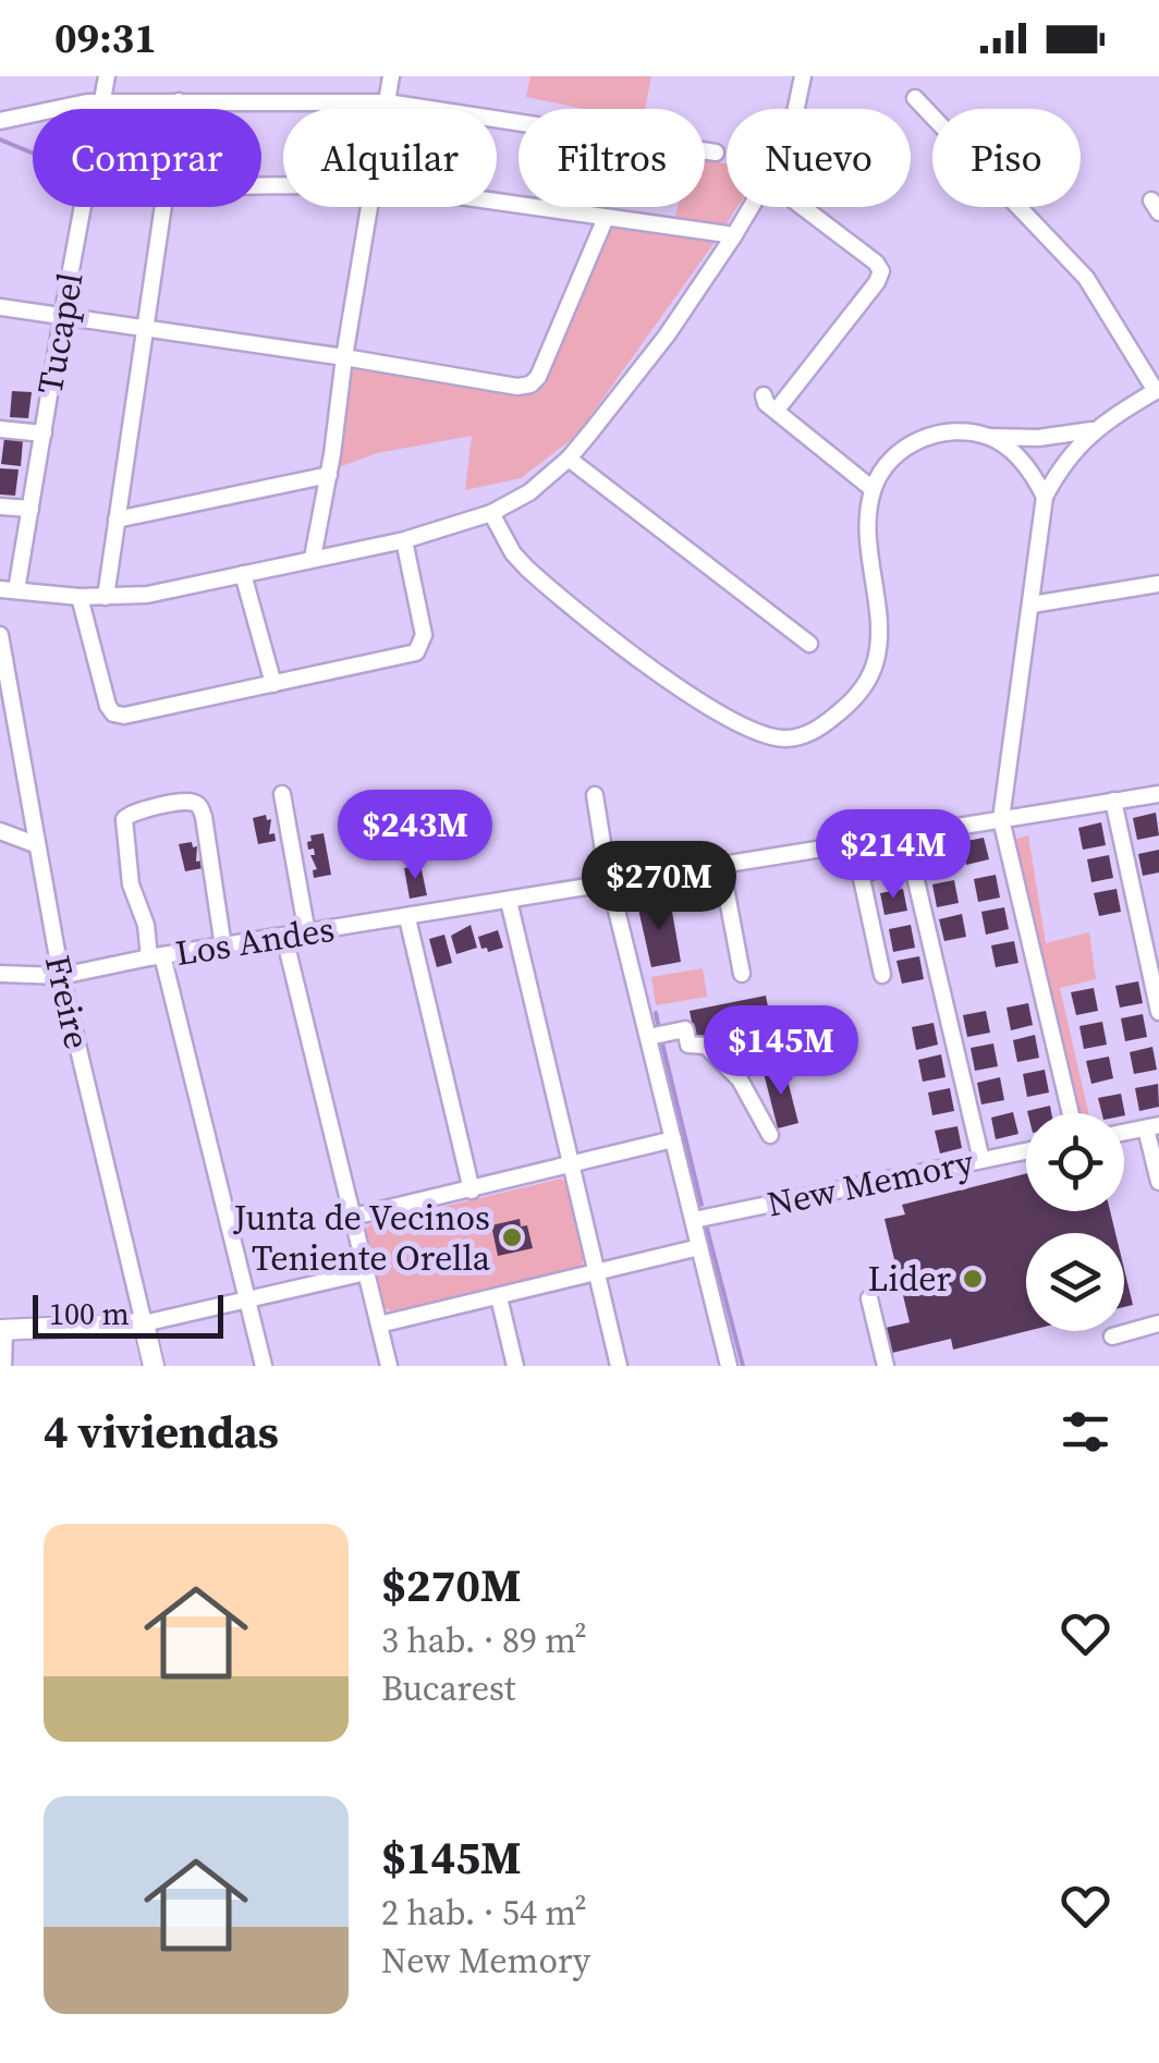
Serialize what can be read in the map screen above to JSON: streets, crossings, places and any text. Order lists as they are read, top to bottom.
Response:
{
  "streets": {
    "main road": ["Freire"],
    "street": ["Tucapel", "Los Andes", "New Memory"]
  },
  "crossings": [
    ["Los Andes", "Freire"]
  ],
  "places": ["Junta de Vecinos Teniente Orella", "Lider"],
  "scale_bar": "100 m",
  "page": {
    "status": "09:31",
    "chip": [
      "Comprar",
      "Alquilar",
      "Filtros",
      "Nuevo",
      "Piso"
    ],
    "price": [
      "$243M",
      "$214M",
      "$270M",
      "$145M"
    ],
    "scale": "100 m",
    "heading": "4 viviendas",
    "list": [
      {
        "name": "$270M",
        "note": "3 hab. · 89 m² · Bucarest"
      },
      {
        "name": "$145M",
        "note": "2 hab. · 54 m² · New Memory"
      }
    ]
  }
}
